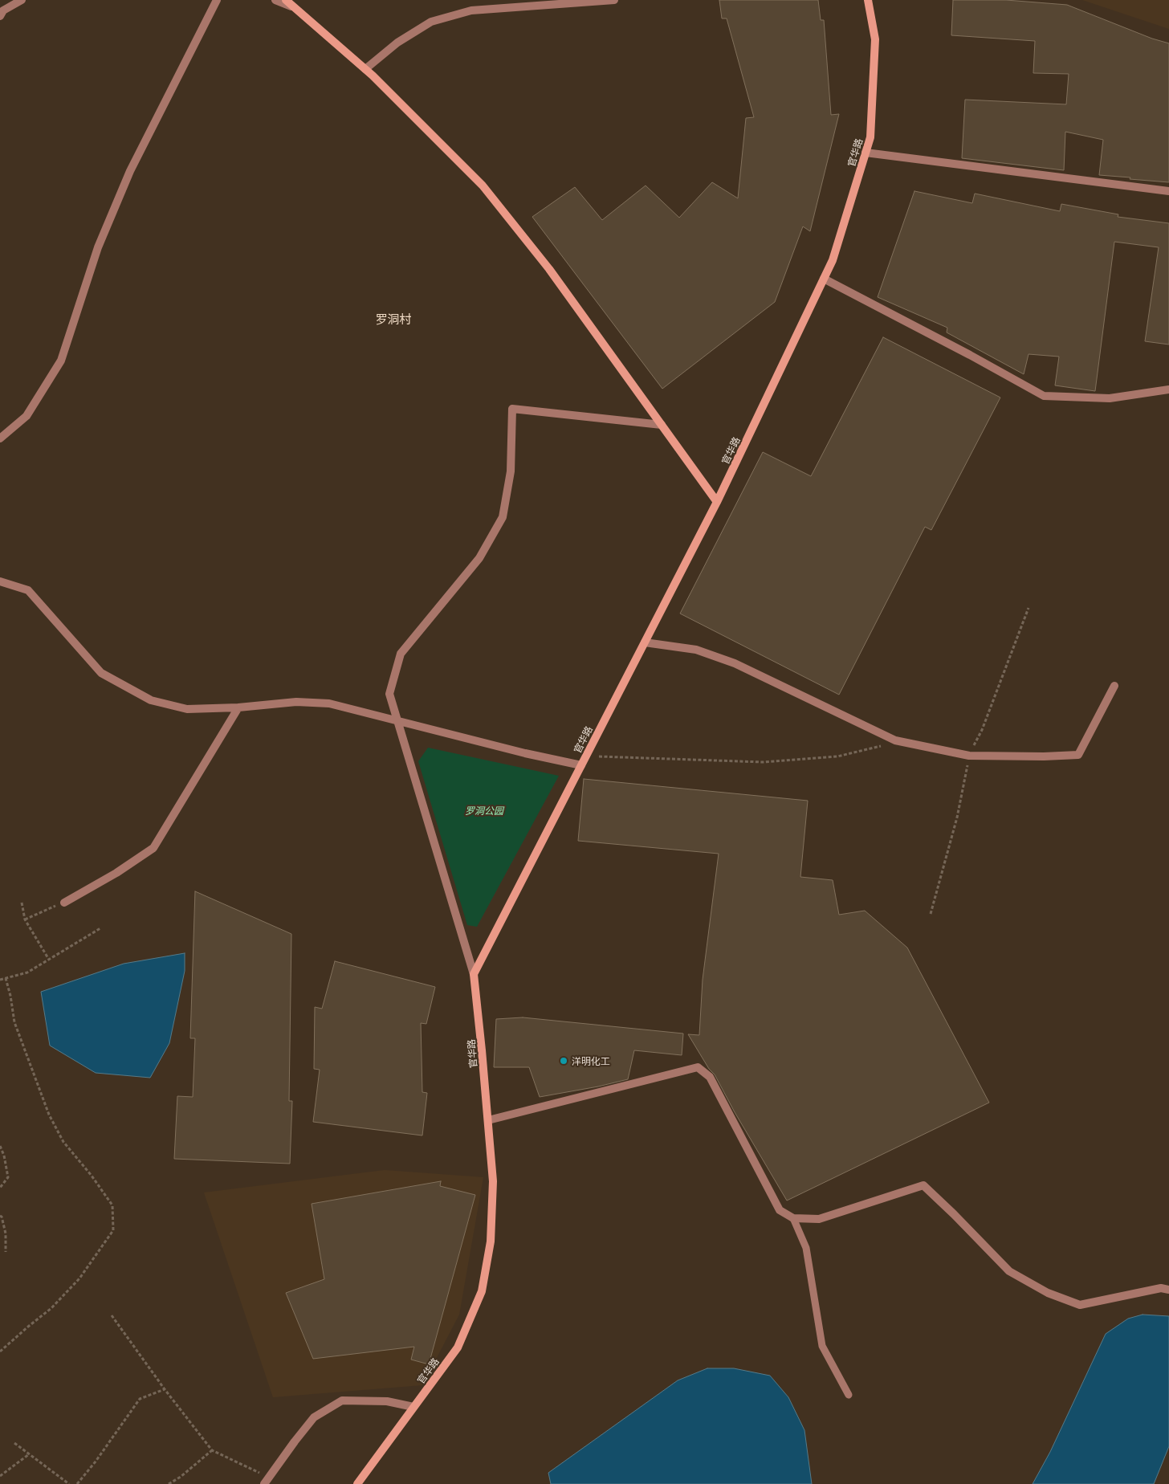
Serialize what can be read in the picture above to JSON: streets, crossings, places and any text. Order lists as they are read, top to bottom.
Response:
{
  "streets": {
    "main road": ["官华路"]
  },
  "districts": ["罗洞村"],
  "parks": ["罗洞公园"],
  "places": ["洋明化工"]
}
